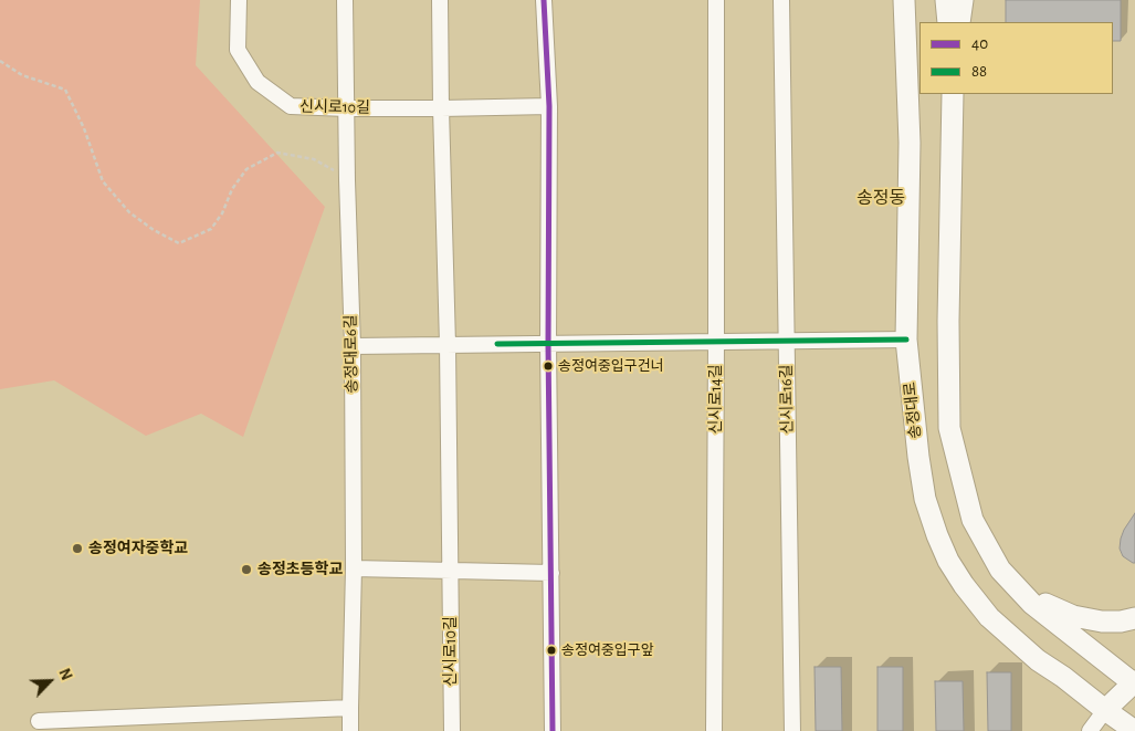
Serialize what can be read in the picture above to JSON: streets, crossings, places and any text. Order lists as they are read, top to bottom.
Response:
{
  "streets": {
    "street": [
      "신시로10길",
      "송정대로6길",
      "신시로14길",
      "신시로16길",
      "송정대로"
    ]
  },
  "crossings": [
    ["신시로10길", "송정대로6길"]
  ],
  "districts": ["송정동"],
  "places": [
    "송정여중입구건너",
    "송정여자중학교",
    "송정초등학교",
    "송정여중입구앞"
  ],
  "lines": ["transit line 40", "transit line 88"],
  "legend": ["40", "88"],
  "north": "top right"
}
